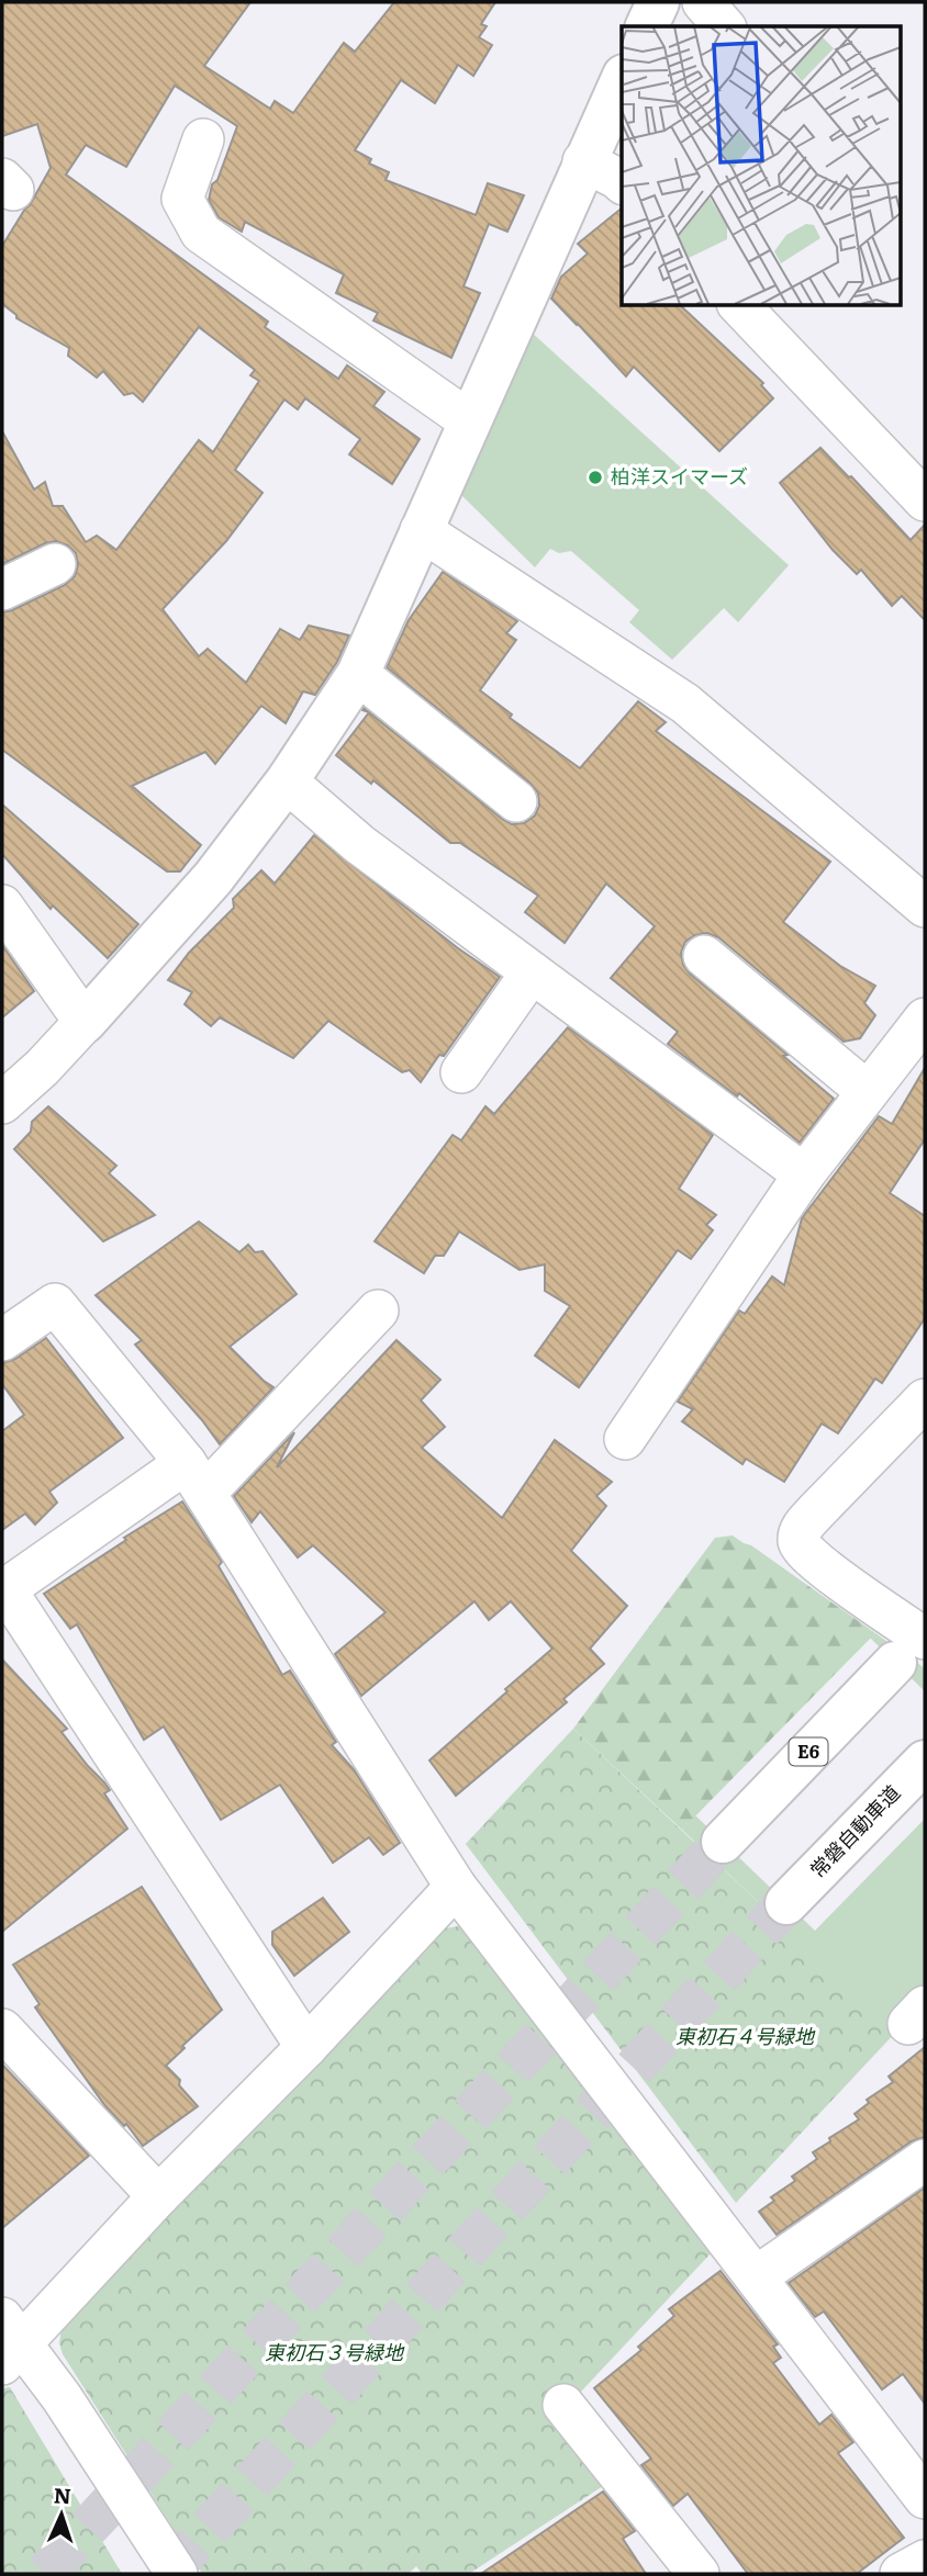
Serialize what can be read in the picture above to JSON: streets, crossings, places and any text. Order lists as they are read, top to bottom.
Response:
{
  "streets": {
    "main road": ["E6", "常磐自動車道"]
  },
  "parks": ["東初石４号緑地", "東初石３号緑地"],
  "places": ["柏洋スイマーズ"],
  "north": "top"
}
